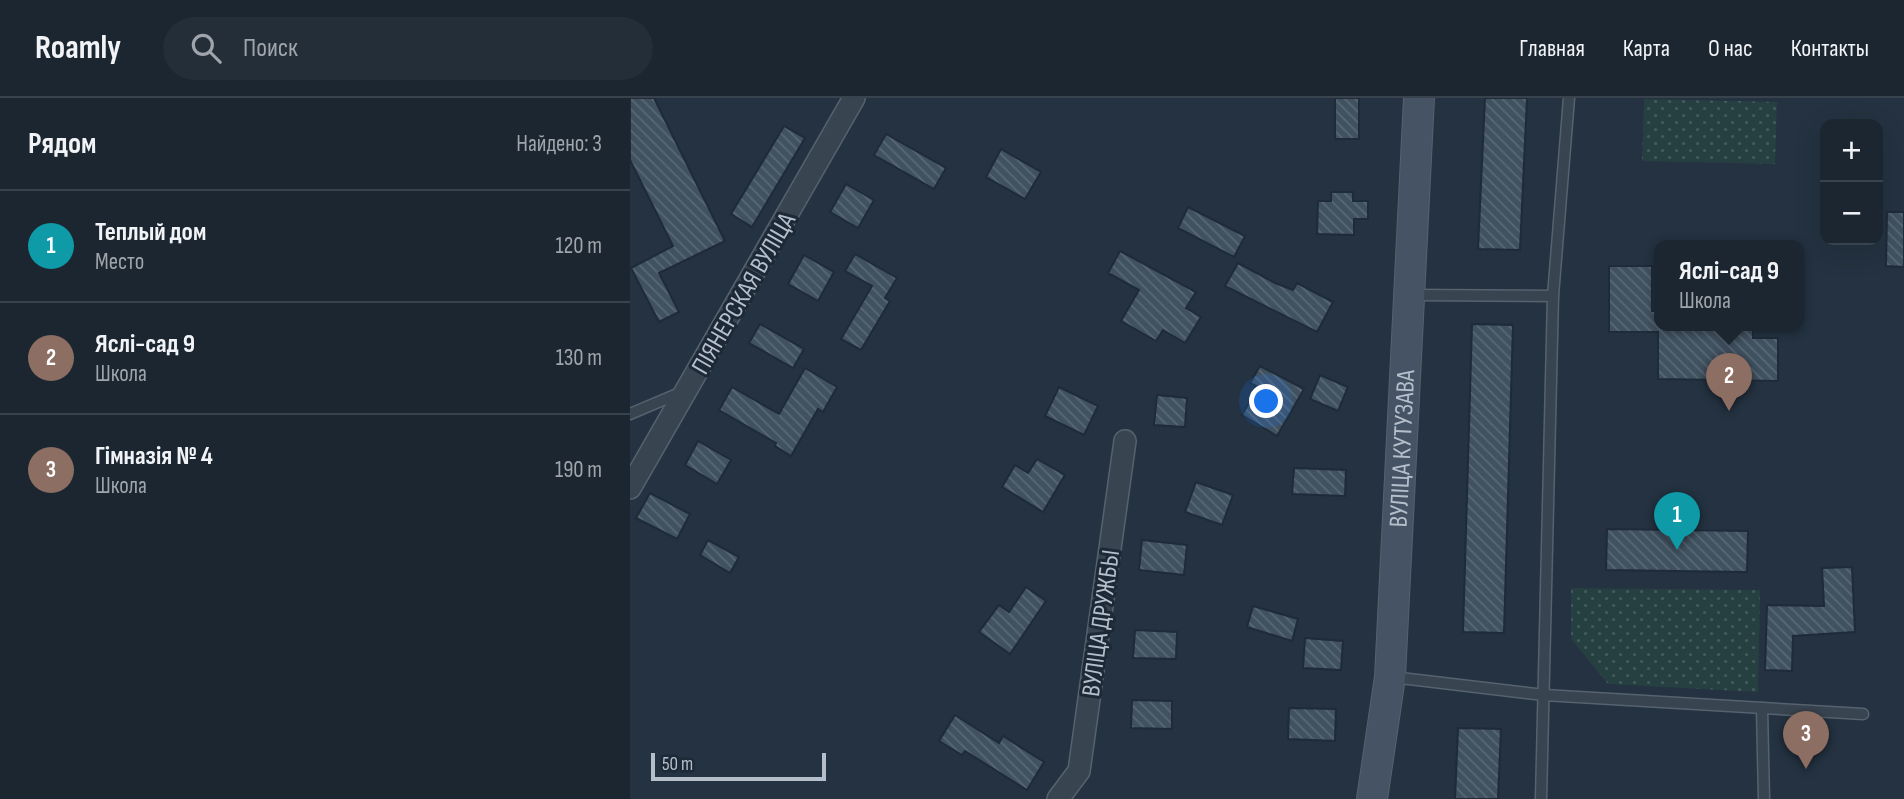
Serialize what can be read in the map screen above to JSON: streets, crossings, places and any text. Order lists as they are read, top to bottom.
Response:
{
  "streets": {
    "main road": ["ВУЛІЦА КУТУЗАВА"],
    "street": ["ПІЯНЕРСКАЯ ВУЛІЦА", "ВУЛІЦА ДРУЖБЫ"]
  },
  "scale_bar": "50 m",
  "page": {
    "header": "Roamly",
    "search": "Поиск",
    "nav": [
      "Главная",
      "Карта",
      "О нас",
      "Контакты"
    ],
    "heading": ["Рядом", "Найдено: 3"],
    "map_buttons": ["+", "−"],
    "list": [
      {
        "mark": "1",
        "name": "Теплый дом",
        "note": "Место",
        "value": "120 m"
      },
      {
        "mark": "2",
        "name": "Яслі-сад 9",
        "note": "Школа",
        "value": "130 m"
      },
      {
        "mark": "3",
        "name": "Гімназія № 4",
        "note": "Школа",
        "value": "190 m"
      }
    ],
    "popup": ["Яслі-сад 9", "Школа"],
    "pins": ["2", "1", "3"],
    "scale": "50 m"
  }
}
